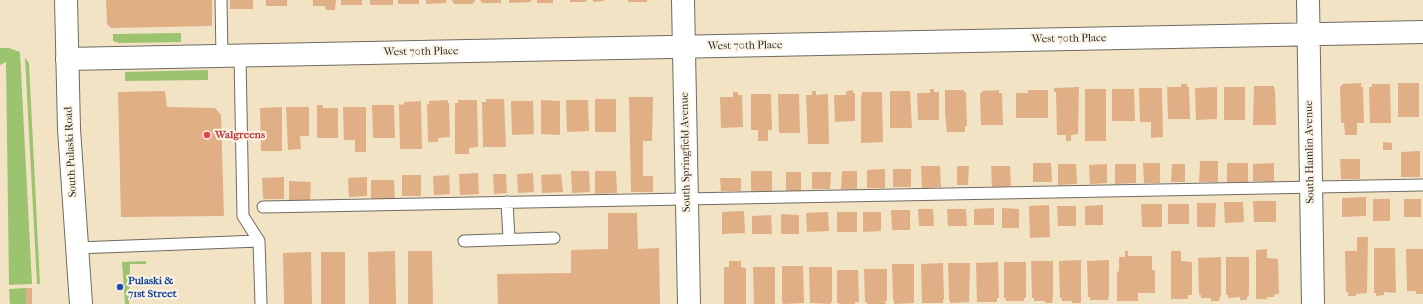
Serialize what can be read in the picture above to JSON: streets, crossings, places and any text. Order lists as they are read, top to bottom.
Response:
{
  "streets": {
    "street": [
      "West 70th Place",
      "South Pulaski Road",
      "South Springfield Avenue",
      "South Hamlin Avenue"
    ]
  },
  "crossings": [
    ["West 70th Place", "South Pulaski Road"],
    ["West 70th Place", "South Springfield Avenue"],
    ["West 70th Place", "South Hamlin Avenue"]
  ],
  "places": ["Walgreens", "Pulaski & 71st Street"]
}
